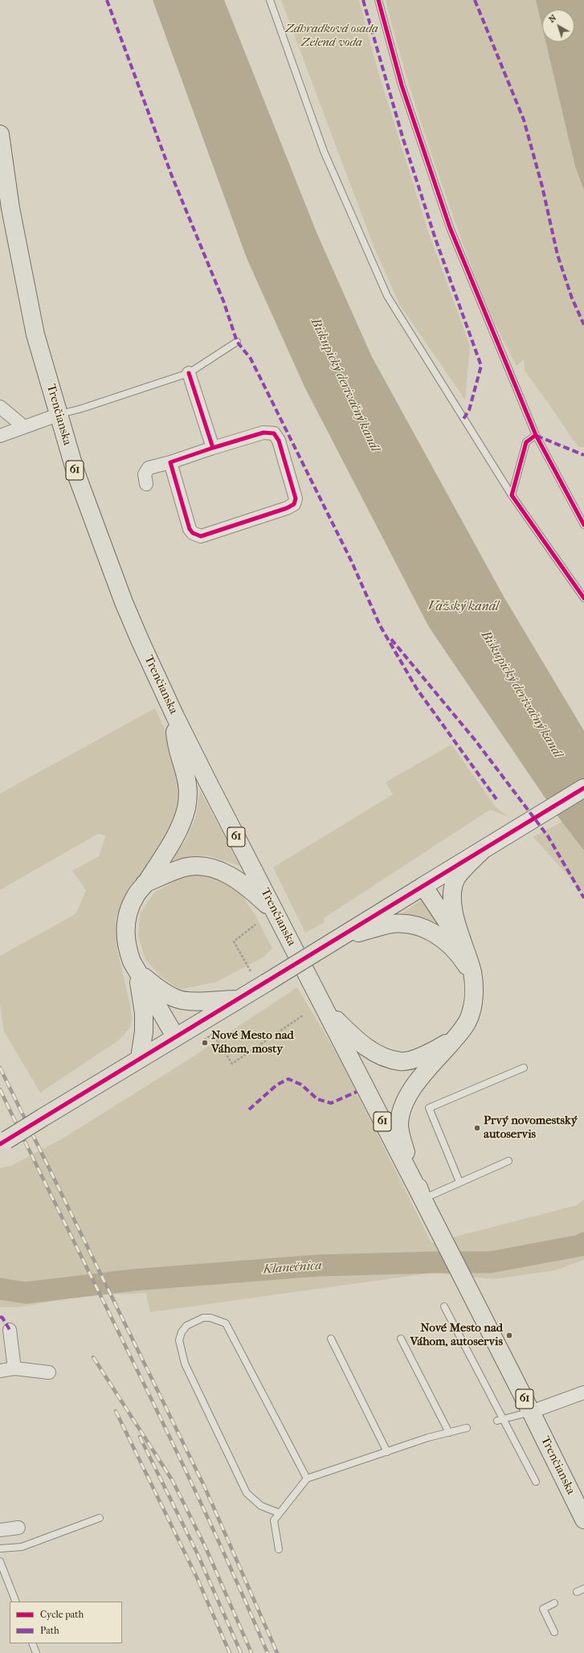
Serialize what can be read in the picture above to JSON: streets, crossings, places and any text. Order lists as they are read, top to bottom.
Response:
{
  "streets": {
    "main road": ["Trenčianska", "61"]
  },
  "water": ["Biskupický derivačný kanál", "Važský kanál", "Klanečnica"],
  "parks": ["Záhradková osada Zelená voda"],
  "places": ["Nové Mesto nad Váhom, mosty", "Prvý novomestský autoservis", "Nové Mesto nad Váhom, autoservis"],
  "legend": ["Cycle path", "Path"],
  "north": "top left"
}
